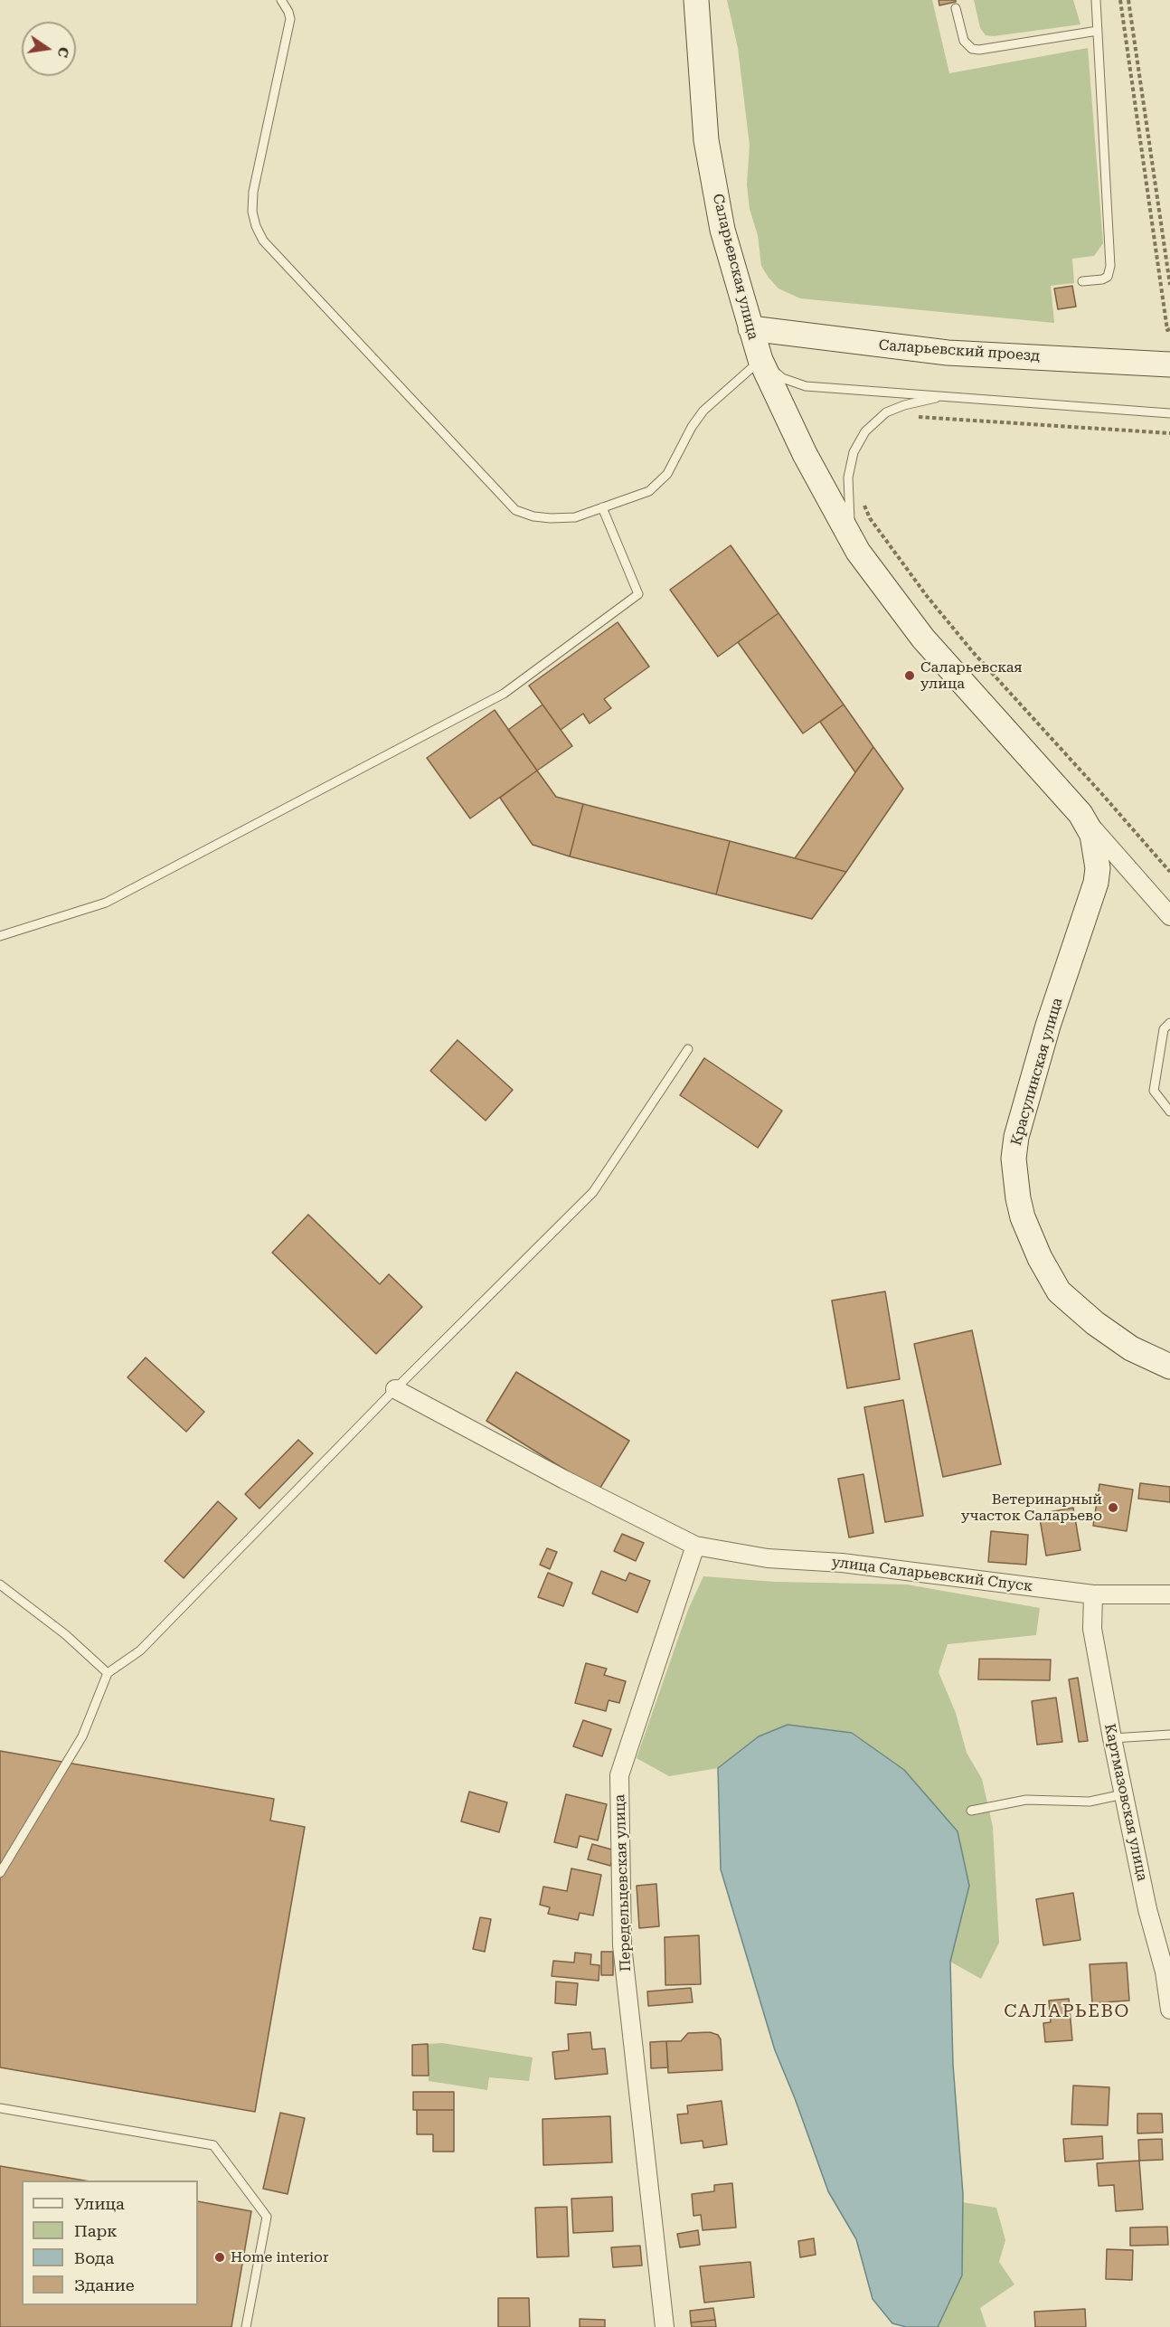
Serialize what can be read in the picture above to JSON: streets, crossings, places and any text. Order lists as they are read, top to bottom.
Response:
{
  "streets": {
    "street": [
      "Саларьевская улица",
      "Саларьевский проезд",
      "Красулинская улица",
      "улица Саларьевский Спуск",
      "Картмазовская улица",
      "Передельцевская улица"
    ]
  },
  "crossings": [
    ["Саларьевская улица", "Саларьевский проезд"],
    ["Саларьевская улица", "Красулинская улица"],
    ["улица Саларьевский Спуск", "Картмазовская улица"],
    ["улица Саларьевский Спуск", "Передельцевская улица"]
  ],
  "districts": ["САЛАРЬЕВО"],
  "places": ["Саларьевская улица", "Ветеринарный участок Саларьево", "Home interior"],
  "legend": [
    "Улица",
    "Парк",
    "Вода",
    "Здание"
  ],
  "north": "right"
}
